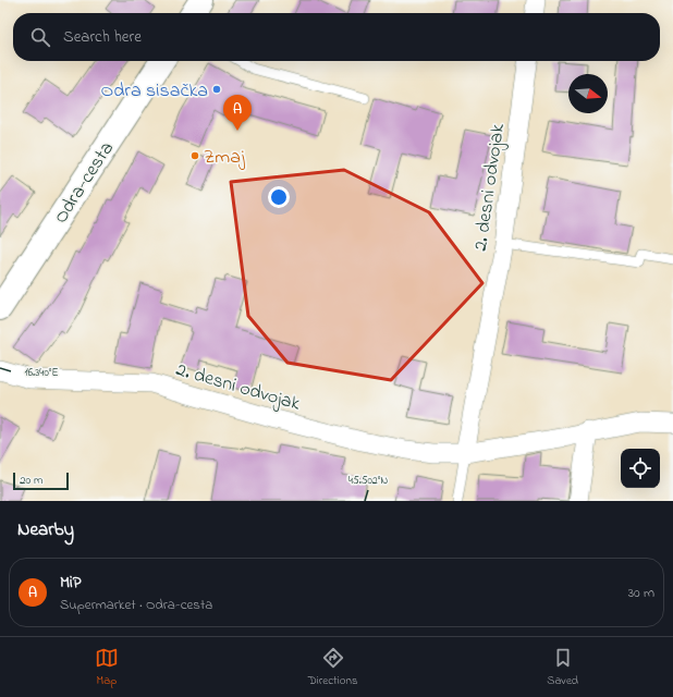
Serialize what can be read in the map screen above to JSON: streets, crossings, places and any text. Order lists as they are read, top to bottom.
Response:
{
  "streets": {
    "main road": ["Odra-cesta"],
    "street": ["2. desni odvojak"]
  },
  "places": ["Odra sisačka", "Zmaj"],
  "scale_bar": "20 m",
  "north": "right",
  "page": {
    "search": "Search here",
    "pins": "A",
    "scale": "20 m",
    "heading": "Nearby",
    "list": [
      {
        "mark": "A",
        "name": "MiP",
        "note": "Supermarket · Odra-cesta",
        "value": "30 m"
      }
    ],
    "nav": ["Map", "Directions", "Saved"]
  },
  "coordinates": ["16.340°E", "45.502°N"]
}
